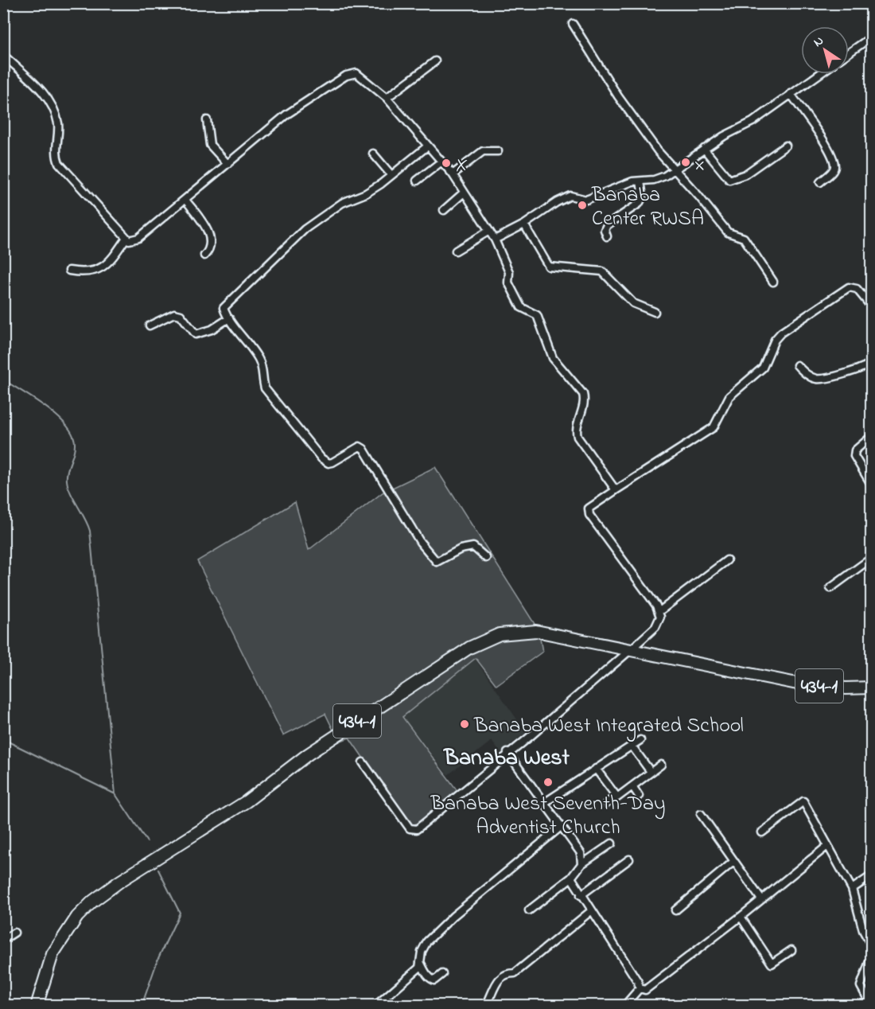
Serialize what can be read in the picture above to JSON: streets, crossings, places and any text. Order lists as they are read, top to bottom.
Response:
{
  "streets": {
    "main road": ["434-1"]
  },
  "districts": ["Banaba West"],
  "places": [
    "x",
    "X",
    "Banaba Center RWSA",
    "Banaba West Integrated School",
    "Banaba West Seventh-Day Adventist Church"
  ],
  "north": "top left"
}
